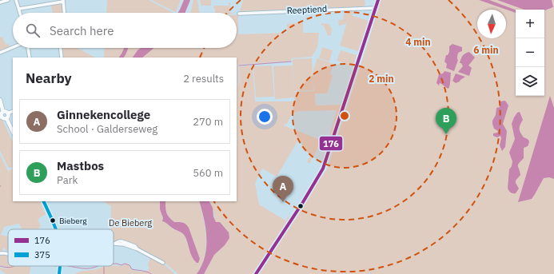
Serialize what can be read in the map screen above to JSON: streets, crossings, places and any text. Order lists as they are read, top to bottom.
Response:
{
  "streets": {
    "street": ["Reeptiend"]
  },
  "parks": ["De Bieberg"],
  "places": ["Bieberg"],
  "lines": ["transit line 176", "transit line 375"],
  "legend": ["176", "375"],
  "north": "bottom",
  "page": {
    "map_buttons": ["+", "−"],
    "search": "Search here",
    "heading": ["Nearby", "2 results"],
    "list": [
      {
        "mark": "A",
        "name": "Ginnekencollege",
        "note": "School · Galderseweg",
        "value": "270 m"
      },
      {
        "mark": "B",
        "name": "Mastbos",
        "note": "Park",
        "value": "560 m"
      }
    ],
    "pins": ["B", "A"]
  },
  "rings": ["4 min", "6 min", "2 min"]
}
